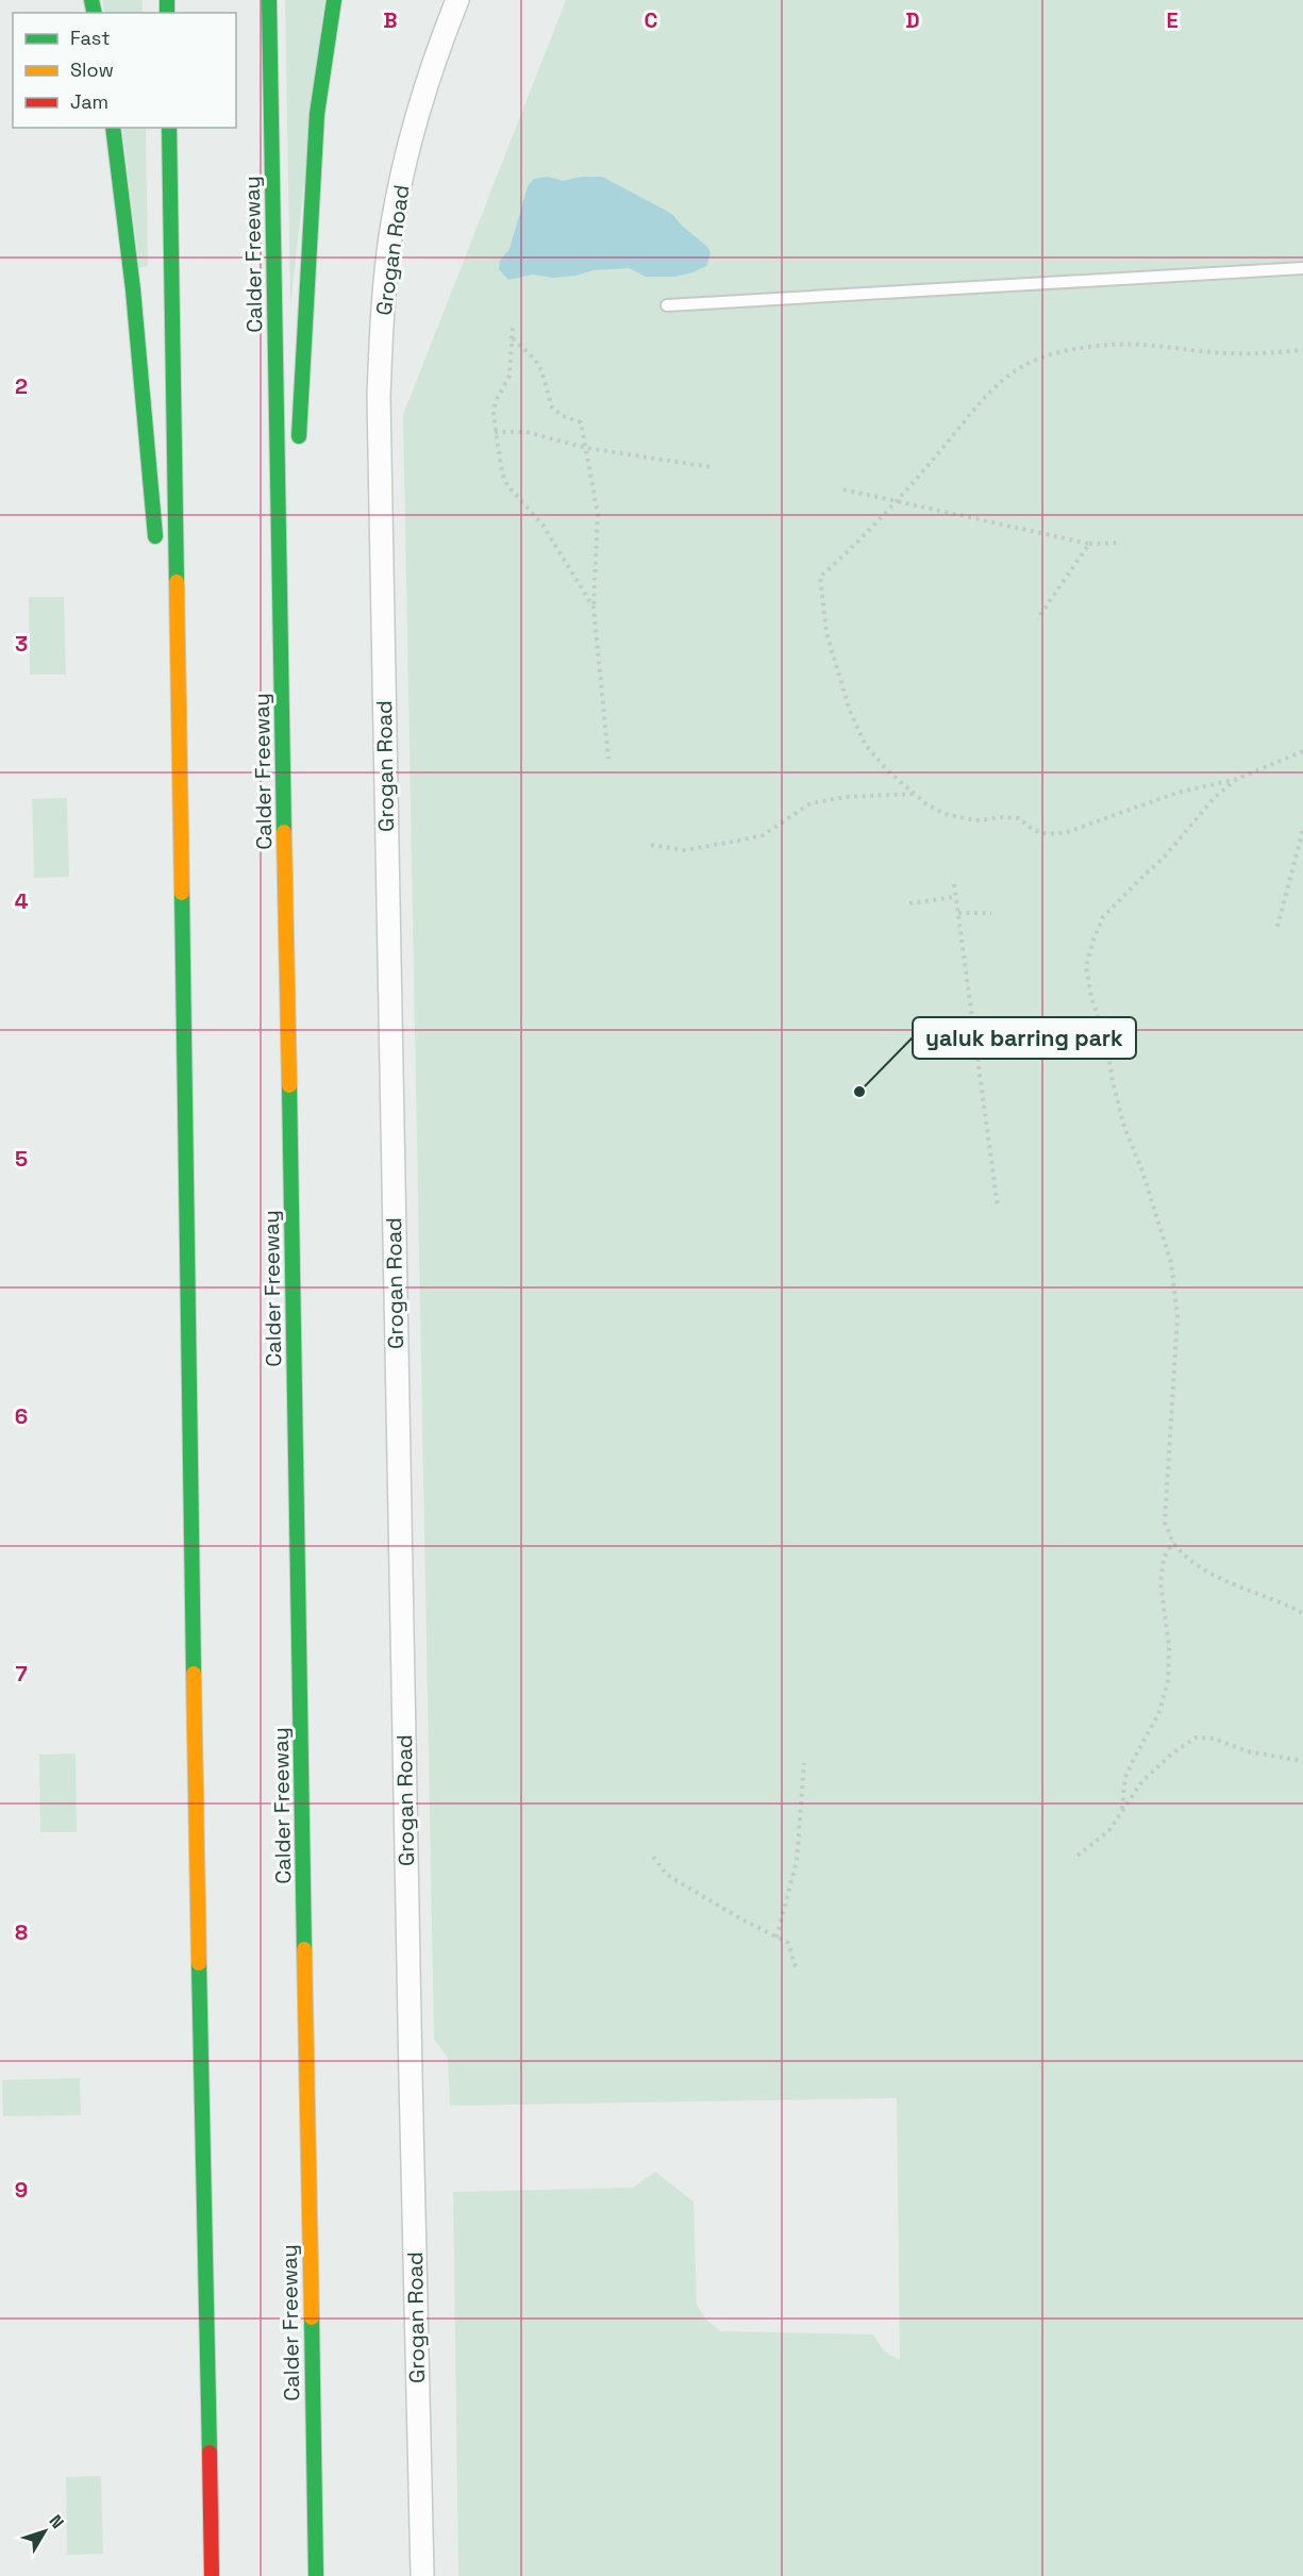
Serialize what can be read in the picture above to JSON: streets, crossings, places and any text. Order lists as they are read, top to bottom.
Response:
{
  "streets": {
    "highway": ["Calder Freeway"],
    "street": ["Grogan Road"]
  },
  "places": ["yaluk barring park"],
  "legend": ["Fast", "Slow", "Jam"],
  "north": "top right",
  "grid": {
    "columns": [
      "B",
      "C",
      "D",
      "E"
    ],
    "rows": [
      "2",
      "3",
      "4",
      "5",
      "6",
      "7",
      "8",
      "9"
    ]
  }
}
